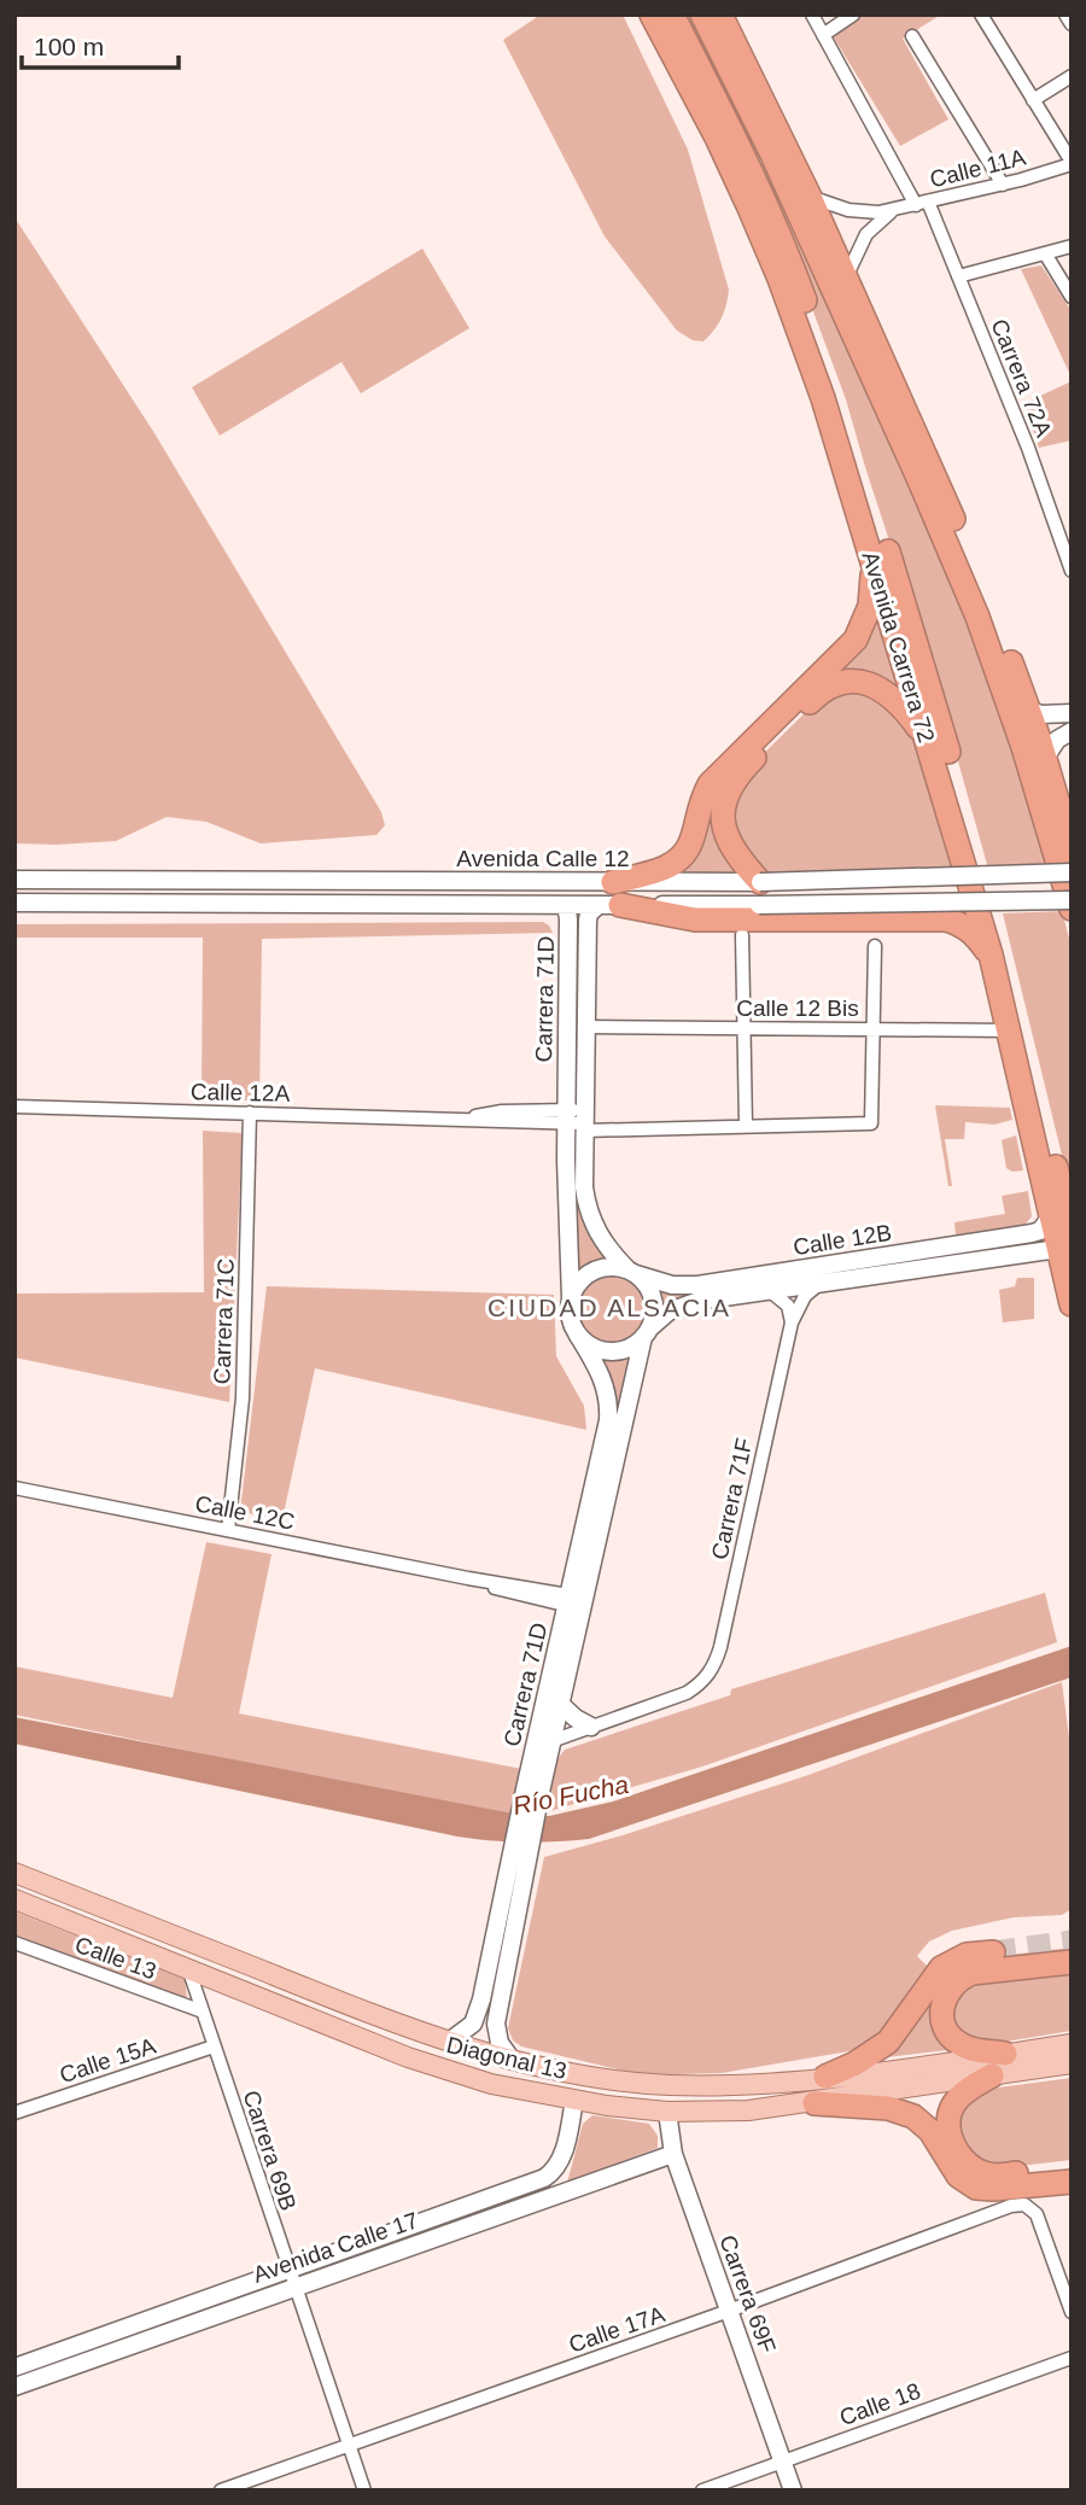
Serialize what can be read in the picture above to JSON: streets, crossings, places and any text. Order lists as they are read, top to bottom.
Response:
{
  "streets": {
    "highway": ["Avenida Carrera 72"],
    "main road": ["Diagonal 13"],
    "street": [
      "Calle 11A",
      "Carrera 72A",
      "Avenida Calle 12",
      "Carrera 71D",
      "Calle 12 Bis",
      "Calle 12A",
      "Calle 12B",
      "Carrera 71C",
      "Carrera 71F",
      "Calle 12C",
      "Calle 13",
      "Calle 15A",
      "Carrera 69B",
      "Avenida Calle 17",
      "Carrera 69F",
      "Calle 17A",
      "Calle 18"
    ]
  },
  "crossings": [
    ["Calle 11A", "Carrera 72A"],
    ["Avenida Carrera 72", "Calle 12 Bis"],
    ["Avenida Carrera 72", "Calle 12B"],
    ["Avenida Calle 12", "Carrera 71D"],
    ["Carrera 71D", "Calle 12 Bis"],
    ["Carrera 71D", "Calle 12A"],
    ["Carrera 71D", "Calle 12B"],
    ["Carrera 71D", "Calle 12C"],
    ["Carrera 71D", "Diagonal 13"],
    ["Calle 12 Bis", "Calle 12A"],
    ["Calle 12A", "Carrera 71C"],
    ["Calle 12B", "Carrera 71F"],
    ["Carrera 71C", "Calle 12C"],
    ["Calle 13", "Carrera 69B"],
    ["Diagonal 13", "Carrera 69B"],
    ["Diagonal 13", "Avenida Calle 17"],
    ["Diagonal 13", "Carrera 69F"],
    ["Calle 15A", "Carrera 69B"],
    ["Carrera 69B", "Avenida Calle 17"],
    ["Carrera 69B", "Calle 17A"],
    ["Avenida Calle 17", "Carrera 69F"],
    ["Carrera 69F", "Calle 17A"],
    ["Carrera 69F", "Calle 18"]
  ],
  "districts": ["CIUDAD ALSACIA"],
  "water": ["Río Fucha"],
  "scale_bar": "100 m"
}
